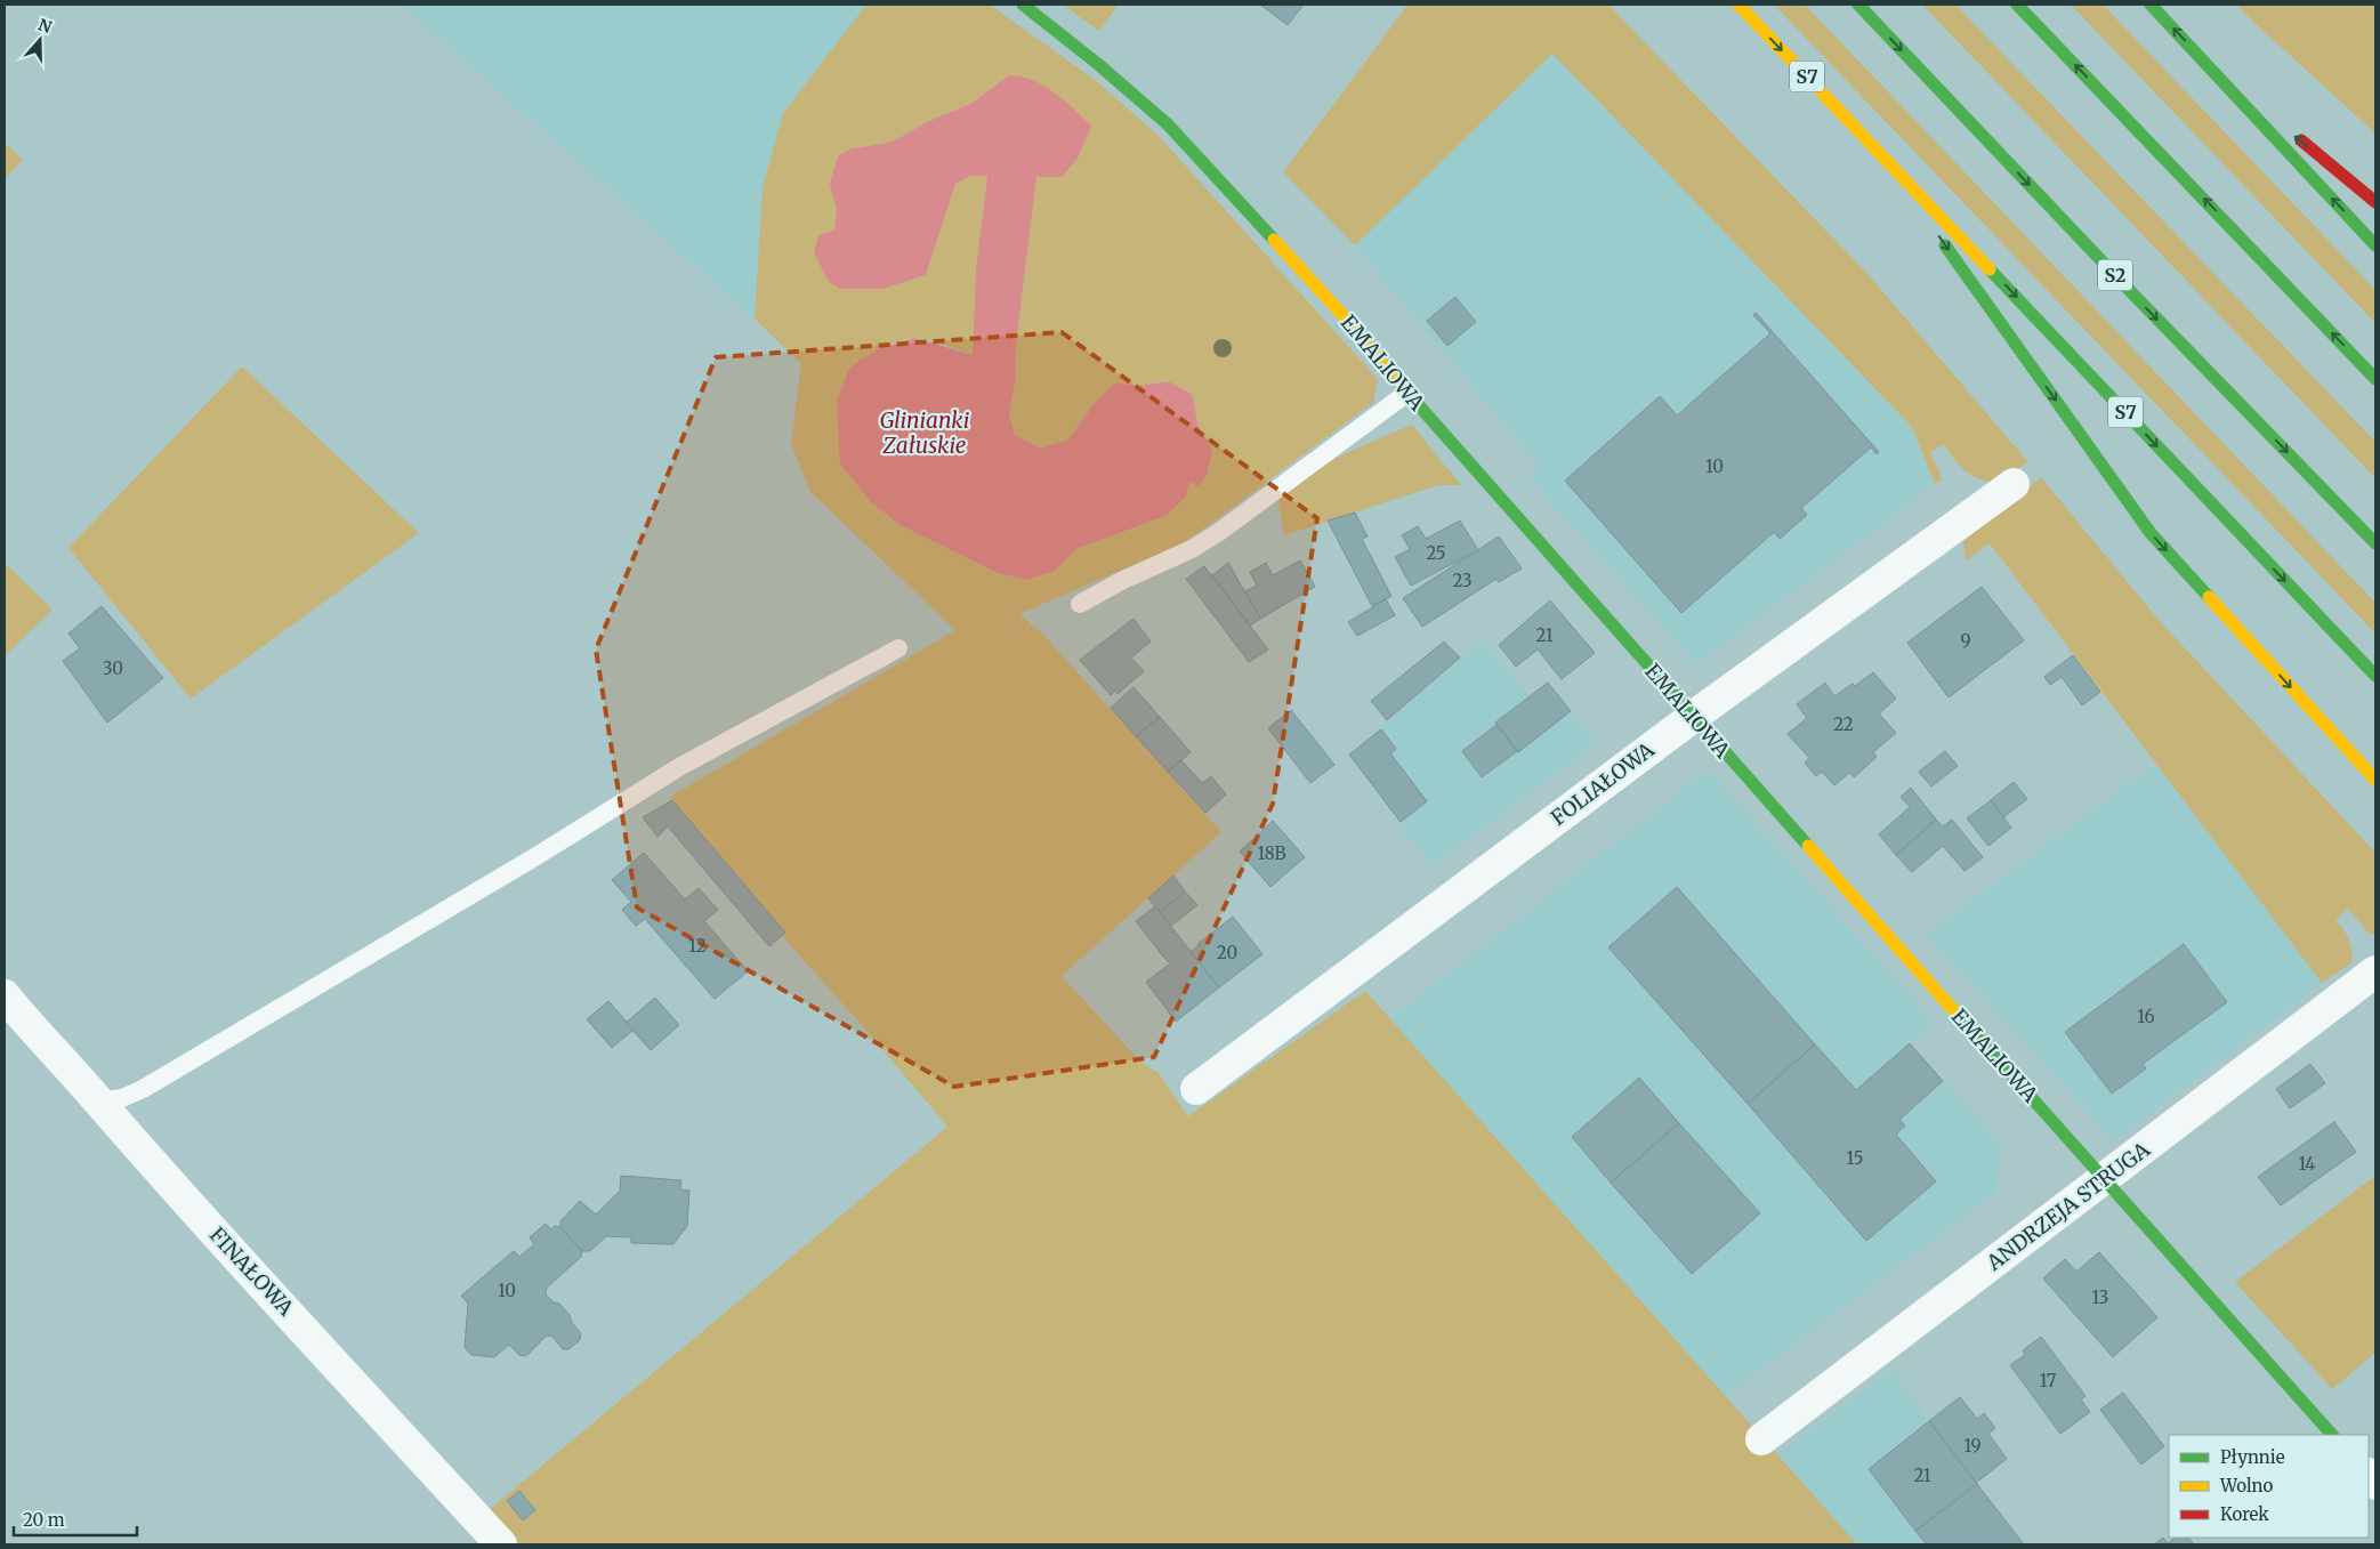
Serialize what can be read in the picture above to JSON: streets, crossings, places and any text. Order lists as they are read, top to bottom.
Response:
{
  "streets": {
    "main road": ["S7", "S2", "EMALIOWA"],
    "street": ["FOLIAŁOWA", "ANDRZEJA STRUGA", "FINAŁOWA"]
  },
  "crossings": [
    ["EMALIOWA", "FOLIAŁOWA"],
    ["EMALIOWA", "ANDRZEJA STRUGA"]
  ],
  "water": ["Glinianki Załuskie"],
  "house_numbers": [
    "10",
    "25",
    "23",
    "21",
    "9",
    "30",
    "22",
    "18B",
    "12",
    "20",
    "16",
    "15",
    "14",
    "10",
    "13",
    "17",
    "19",
    "21"
  ],
  "legend": ["Płynnie", "Wolno", "Korek"],
  "scale_bar": "20 m",
  "north": "top"
}
